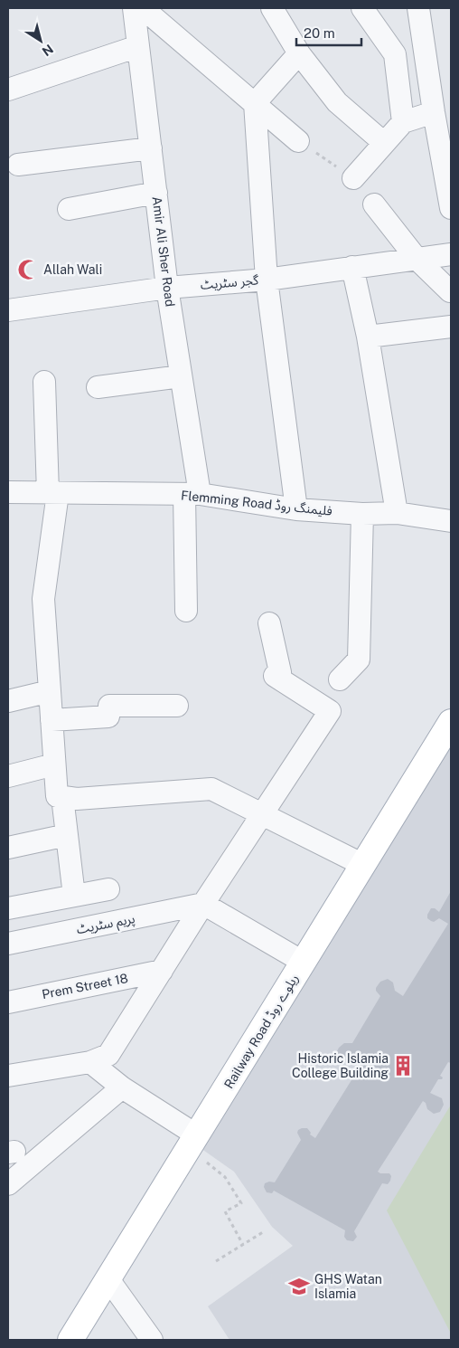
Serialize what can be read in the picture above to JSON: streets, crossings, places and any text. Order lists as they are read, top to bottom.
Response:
{
  "streets": {
    "main road": ["Railway Road ریلوے روڈ"],
    "street": [
      "Amir Ali Sher Road",
      "گجر سٹریٹ",
      "Flemming Road فلیمنگ روڈ",
      "پریم سٹریٹ",
      "Prem Street 18"
    ]
  },
  "crossings": [
    ["Amir Ali Sher Road", "گجر سٹریٹ"],
    ["Amir Ali Sher Road", "Flemming Road فلیمنگ روڈ"]
  ],
  "places": {
    "mosque": ["Allah Wali"],
    "building": ["Historic Islamia College Building"],
    "school or university": ["GHS Watan Islamia"]
  },
  "scale_bar": "20 m",
  "north": "bottom right"
}
